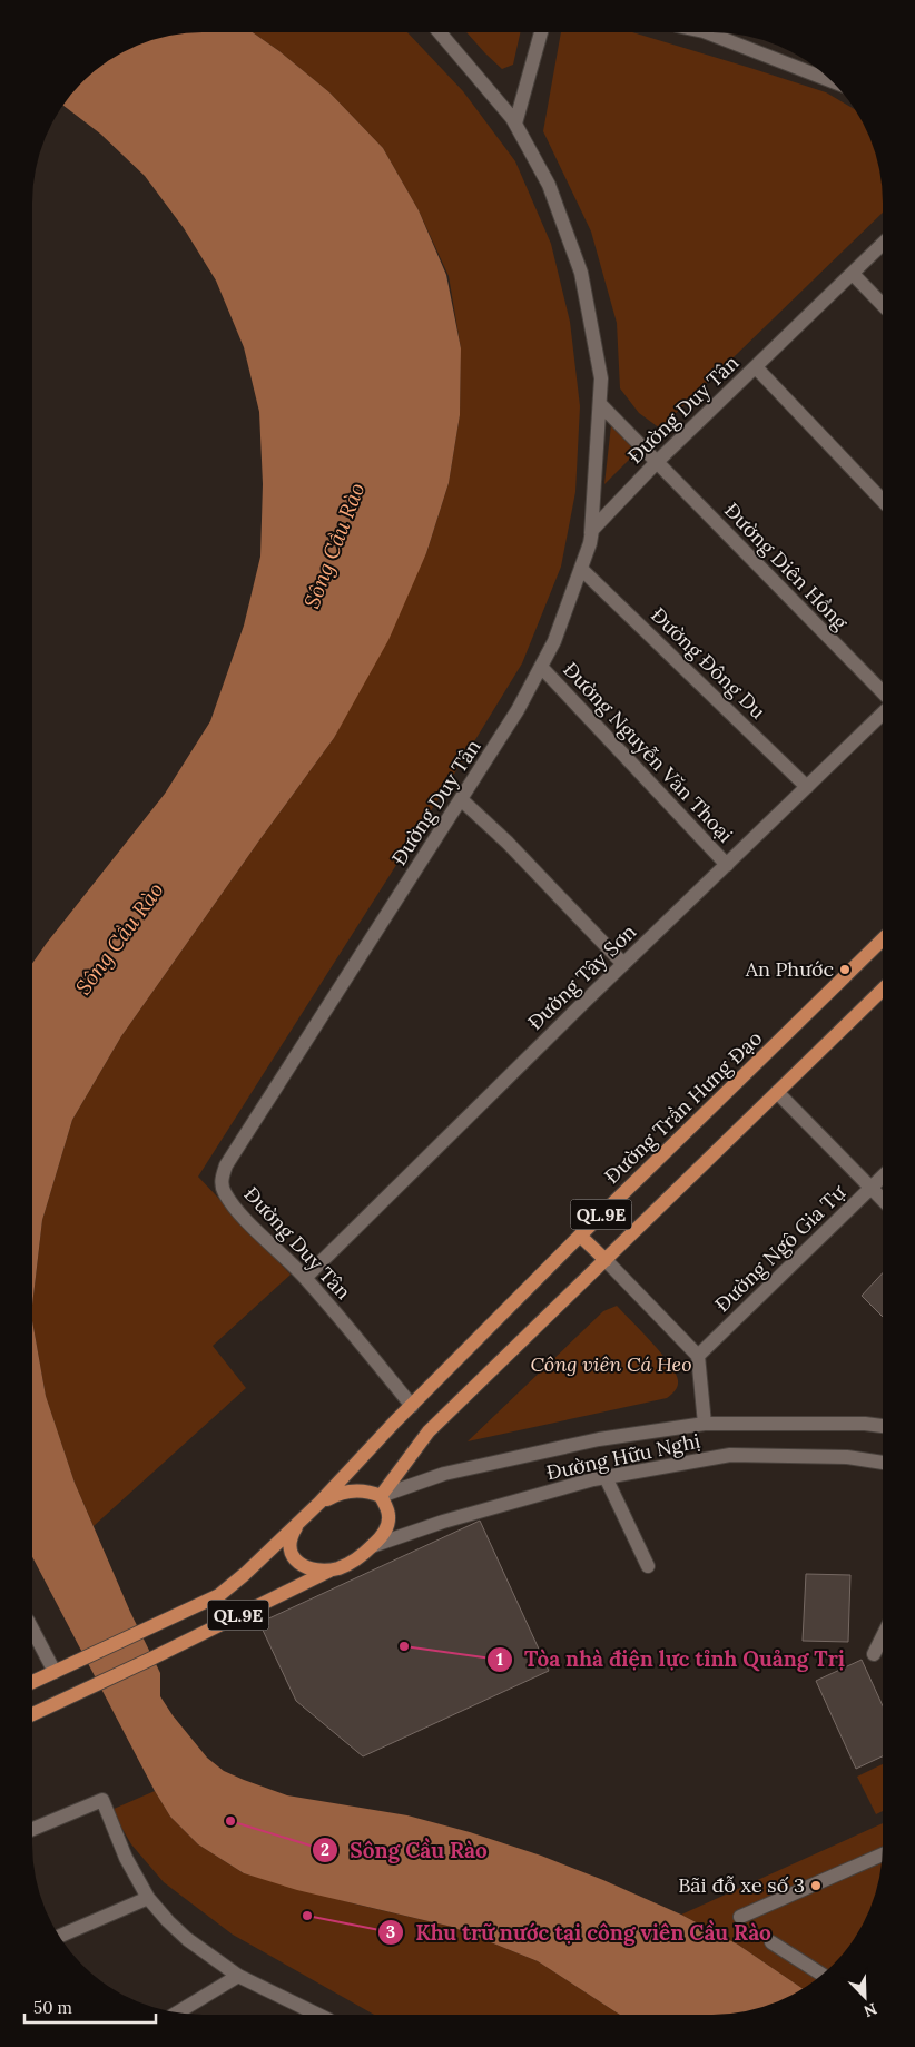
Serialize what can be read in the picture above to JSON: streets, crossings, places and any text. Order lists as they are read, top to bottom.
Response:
{
  "streets": {
    "main road": ["Đường Trần Hưng Đạo", "QL.9E"],
    "street": [
      "Đường Duy Tân",
      "Đường Diên Hồng",
      "Đường Đông Du",
      "Đường Nguyễn Văn Thoại",
      "Đường Tây Sơn",
      "Đường Ngô Gia Tự",
      "Đường Hữu Nghị"
    ]
  },
  "crossings": [
    ["Đường Duy Tân", "Đường Diên Hồng"],
    ["Đường Duy Tân", "Đường Đông Du"],
    ["Đường Duy Tân", "Đường Nguyễn Văn Thoại"],
    ["Đường Duy Tân", "Đường Tây Sơn"],
    ["Đường Duy Tân", "Đường Trần Hưng Đạo"],
    ["Đường Đông Du", "Đường Tây Sơn"],
    ["Đường Nguyễn Văn Thoại", "Đường Tây Sơn"],
    ["Đường Trần Hưng Đạo", "QL.9E"],
    ["Đường Trần Hưng Đạo", "Đường Hữu Nghị"],
    ["QL.9E", "Đường Hữu Nghị"]
  ],
  "water": ["Sông Cầu Rào"],
  "parks": ["Công viên Cá Heo"],
  "places": [
    "An Phước",
    "Tòa nhà điện lực tỉnh Quảng Trị",
    "Sông Cầu Rào",
    "Bãi đỗ xe số 3",
    "Khu trữ nước tại công viên Cầu Rào"
  ],
  "scale_bar": "50 m",
  "north": "bottom right"
}
